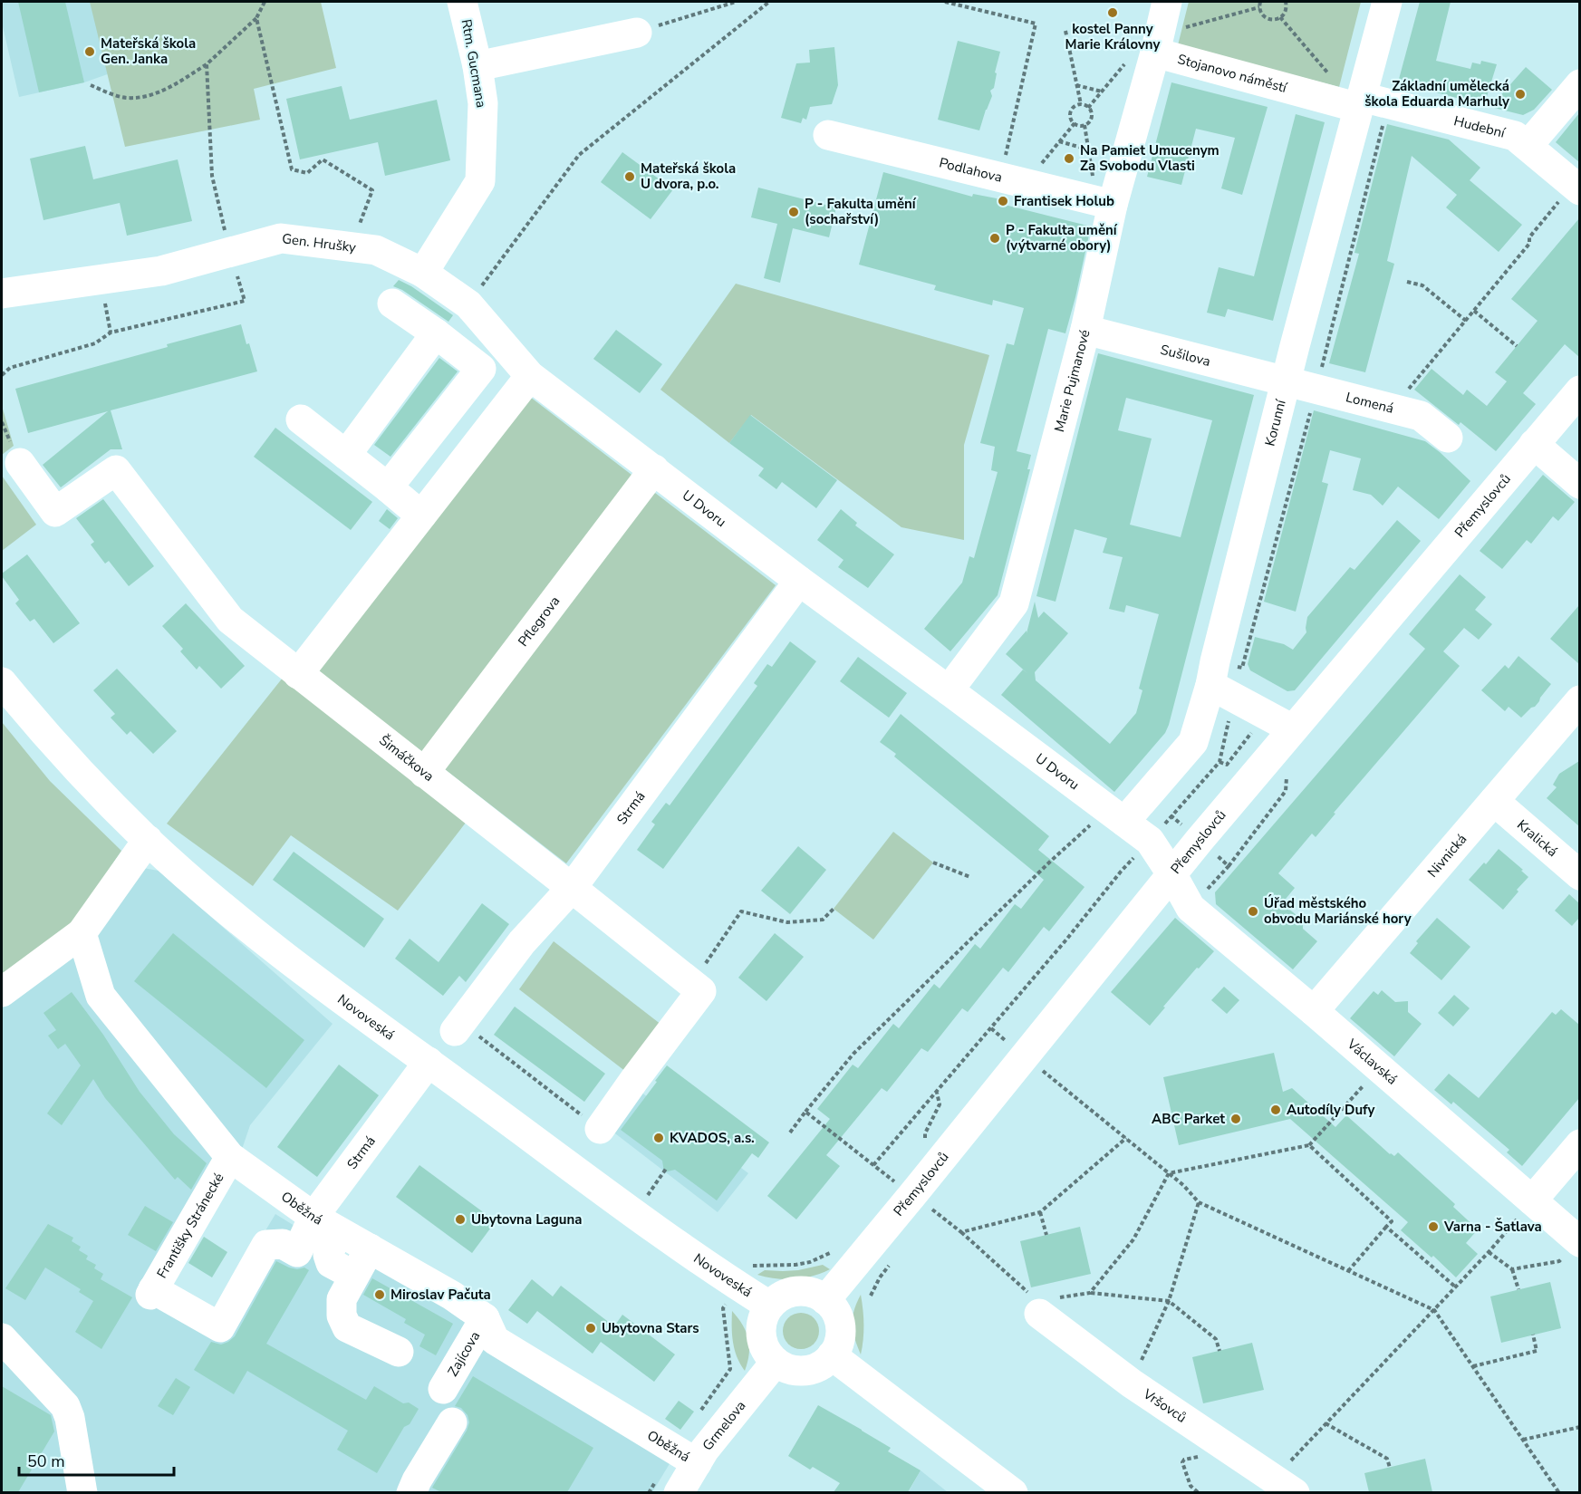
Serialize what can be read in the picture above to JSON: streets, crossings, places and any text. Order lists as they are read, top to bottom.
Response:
{
  "streets": {
    "street": [
      "Rtm. Gucmana",
      "Stojanovo náměstí",
      "Hudební",
      "Podlahova",
      "Gen. Hrušky",
      "Sušilova",
      "Marie Pujmanové",
      "Lomená",
      "Korunní",
      "Přemyslovců",
      "U Dvoru",
      "Pflegrova",
      "Šimáčkova",
      "Strmá",
      "Kralická",
      "Nivnická",
      "Novoveská",
      "Václavská",
      "Oběžná",
      "Františky Stránecké",
      "Zajícova",
      "Vršovců",
      "Grmelova"
    ]
  },
  "crossings": [
    ["Rtm. Gucmana", "Gen. Hrušky"],
    ["Stojanovo náměstí", "Hudební"],
    ["Stojanovo náměstí", "Marie Pujmanové"],
    ["Stojanovo náměstí", "Korunní"],
    ["Hudební", "Korunní"],
    ["Podlahova", "Marie Pujmanové"],
    ["Gen. Hrušky", "U Dvoru"],
    ["Sušilova", "Marie Pujmanové"],
    ["Sušilova", "Lomená"],
    ["Sušilova", "Korunní"],
    ["Marie Pujmanové", "U Dvoru"],
    ["Lomená", "Korunní"],
    ["Korunní", "U Dvoru"],
    ["Přemyslovců", "U Dvoru"],
    ["Přemyslovců", "Novoveská"],
    ["Přemyslovců", "Václavská"],
    ["Přemyslovců", "Grmelova"],
    ["U Dvoru", "Pflegrova"],
    ["U Dvoru", "Strmá"],
    ["U Dvoru", "Václavská"],
    ["Pflegrova", "Šimáčkova"],
    ["Šimáčkova", "Strmá"],
    ["Strmá", "Novoveská"],
    ["Strmá", "Oběžná"],
    ["Strmá", "Františky Stránecké"],
    ["Kralická", "Nivnická"],
    ["Nivnická", "Václavská"],
    ["Novoveská", "Grmelova"],
    ["Oběžná", "Františky Stránecké"],
    ["Oběžná", "Zajícova"],
    ["Oběžná", "Grmelova"]
  ],
  "places": [
    "kostel Panny Marie Královny",
    "Mateřská škola Gen. Janka",
    "Základní umělecká škola Eduarda Marhuly",
    "Na Pamiet Umucenym Za Svobodu Vlasti",
    "Mateřská škola U dvora, p.o.",
    "Frantisek Holub",
    "P - Fakulta umění (sochařství)",
    "P - Fakulta umění (výtvarné obory)",
    "Úřad městského obvodu Mariánské hory",
    "Autodíly Dufy",
    "ABC Parket",
    "KVADOS, a.s.",
    "Ubytovna Laguna",
    "Varna - Šatlava",
    "Miroslav Pačuta",
    "Ubytovna Stars"
  ],
  "scale_bar": "50 m"
}
